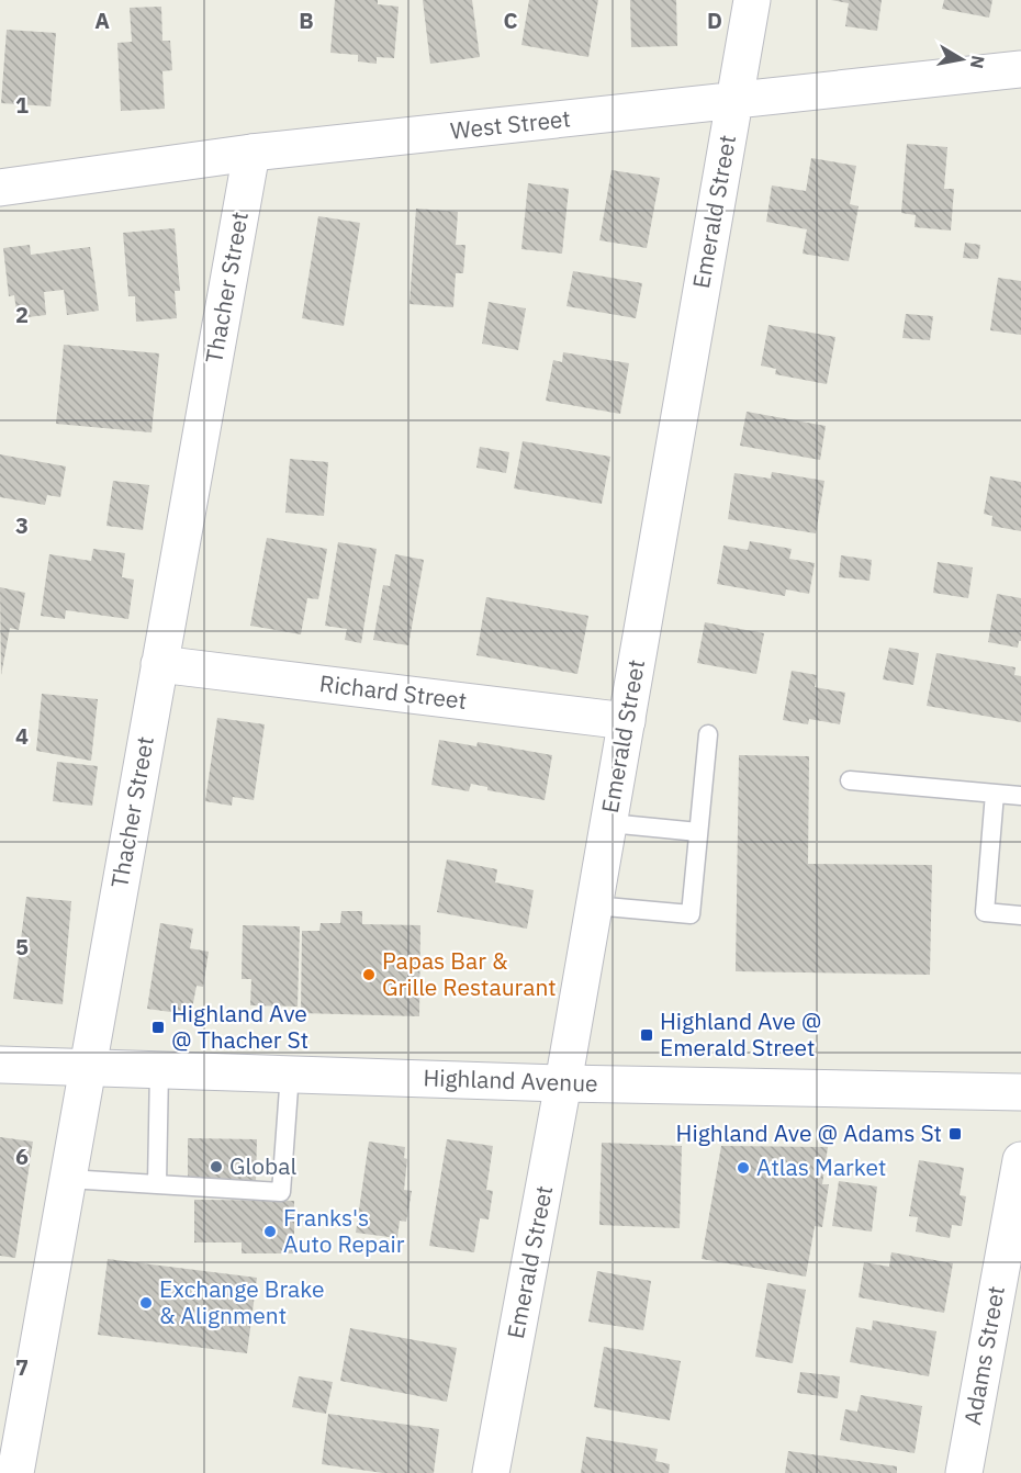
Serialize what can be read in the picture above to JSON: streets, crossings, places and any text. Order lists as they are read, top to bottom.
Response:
{
  "streets": {
    "street": [
      "West Street",
      "Emerald Street",
      "Thacher Street",
      "Richard Street",
      "Highland Avenue",
      "Adams Street"
    ]
  },
  "crossings": [
    ["West Street", "Emerald Street"],
    ["West Street", "Thacher Street"],
    ["Emerald Street", "Richard Street"],
    ["Emerald Street", "Highland Avenue"],
    ["Thacher Street", "Richard Street"],
    ["Thacher Street", "Highland Avenue"]
  ],
  "places": {
    "other": [
      "Papas Bar & Grille Restaurant",
      "Global",
      "Atlas Market",
      "Franks's Auto Repair",
      "Exchange Brake & Alignment"
    ],
    "transit": ["Highland Ave @ Thacher St", "Highland Ave @ Emerald Street", "Highland Ave @ Adams St"]
  },
  "north": "right",
  "grid": {
    "columns": [
      "A",
      "B",
      "C",
      "D"
    ],
    "rows": [
      "1",
      "2",
      "3",
      "4",
      "5",
      "6",
      "7"
    ]
  }
}
